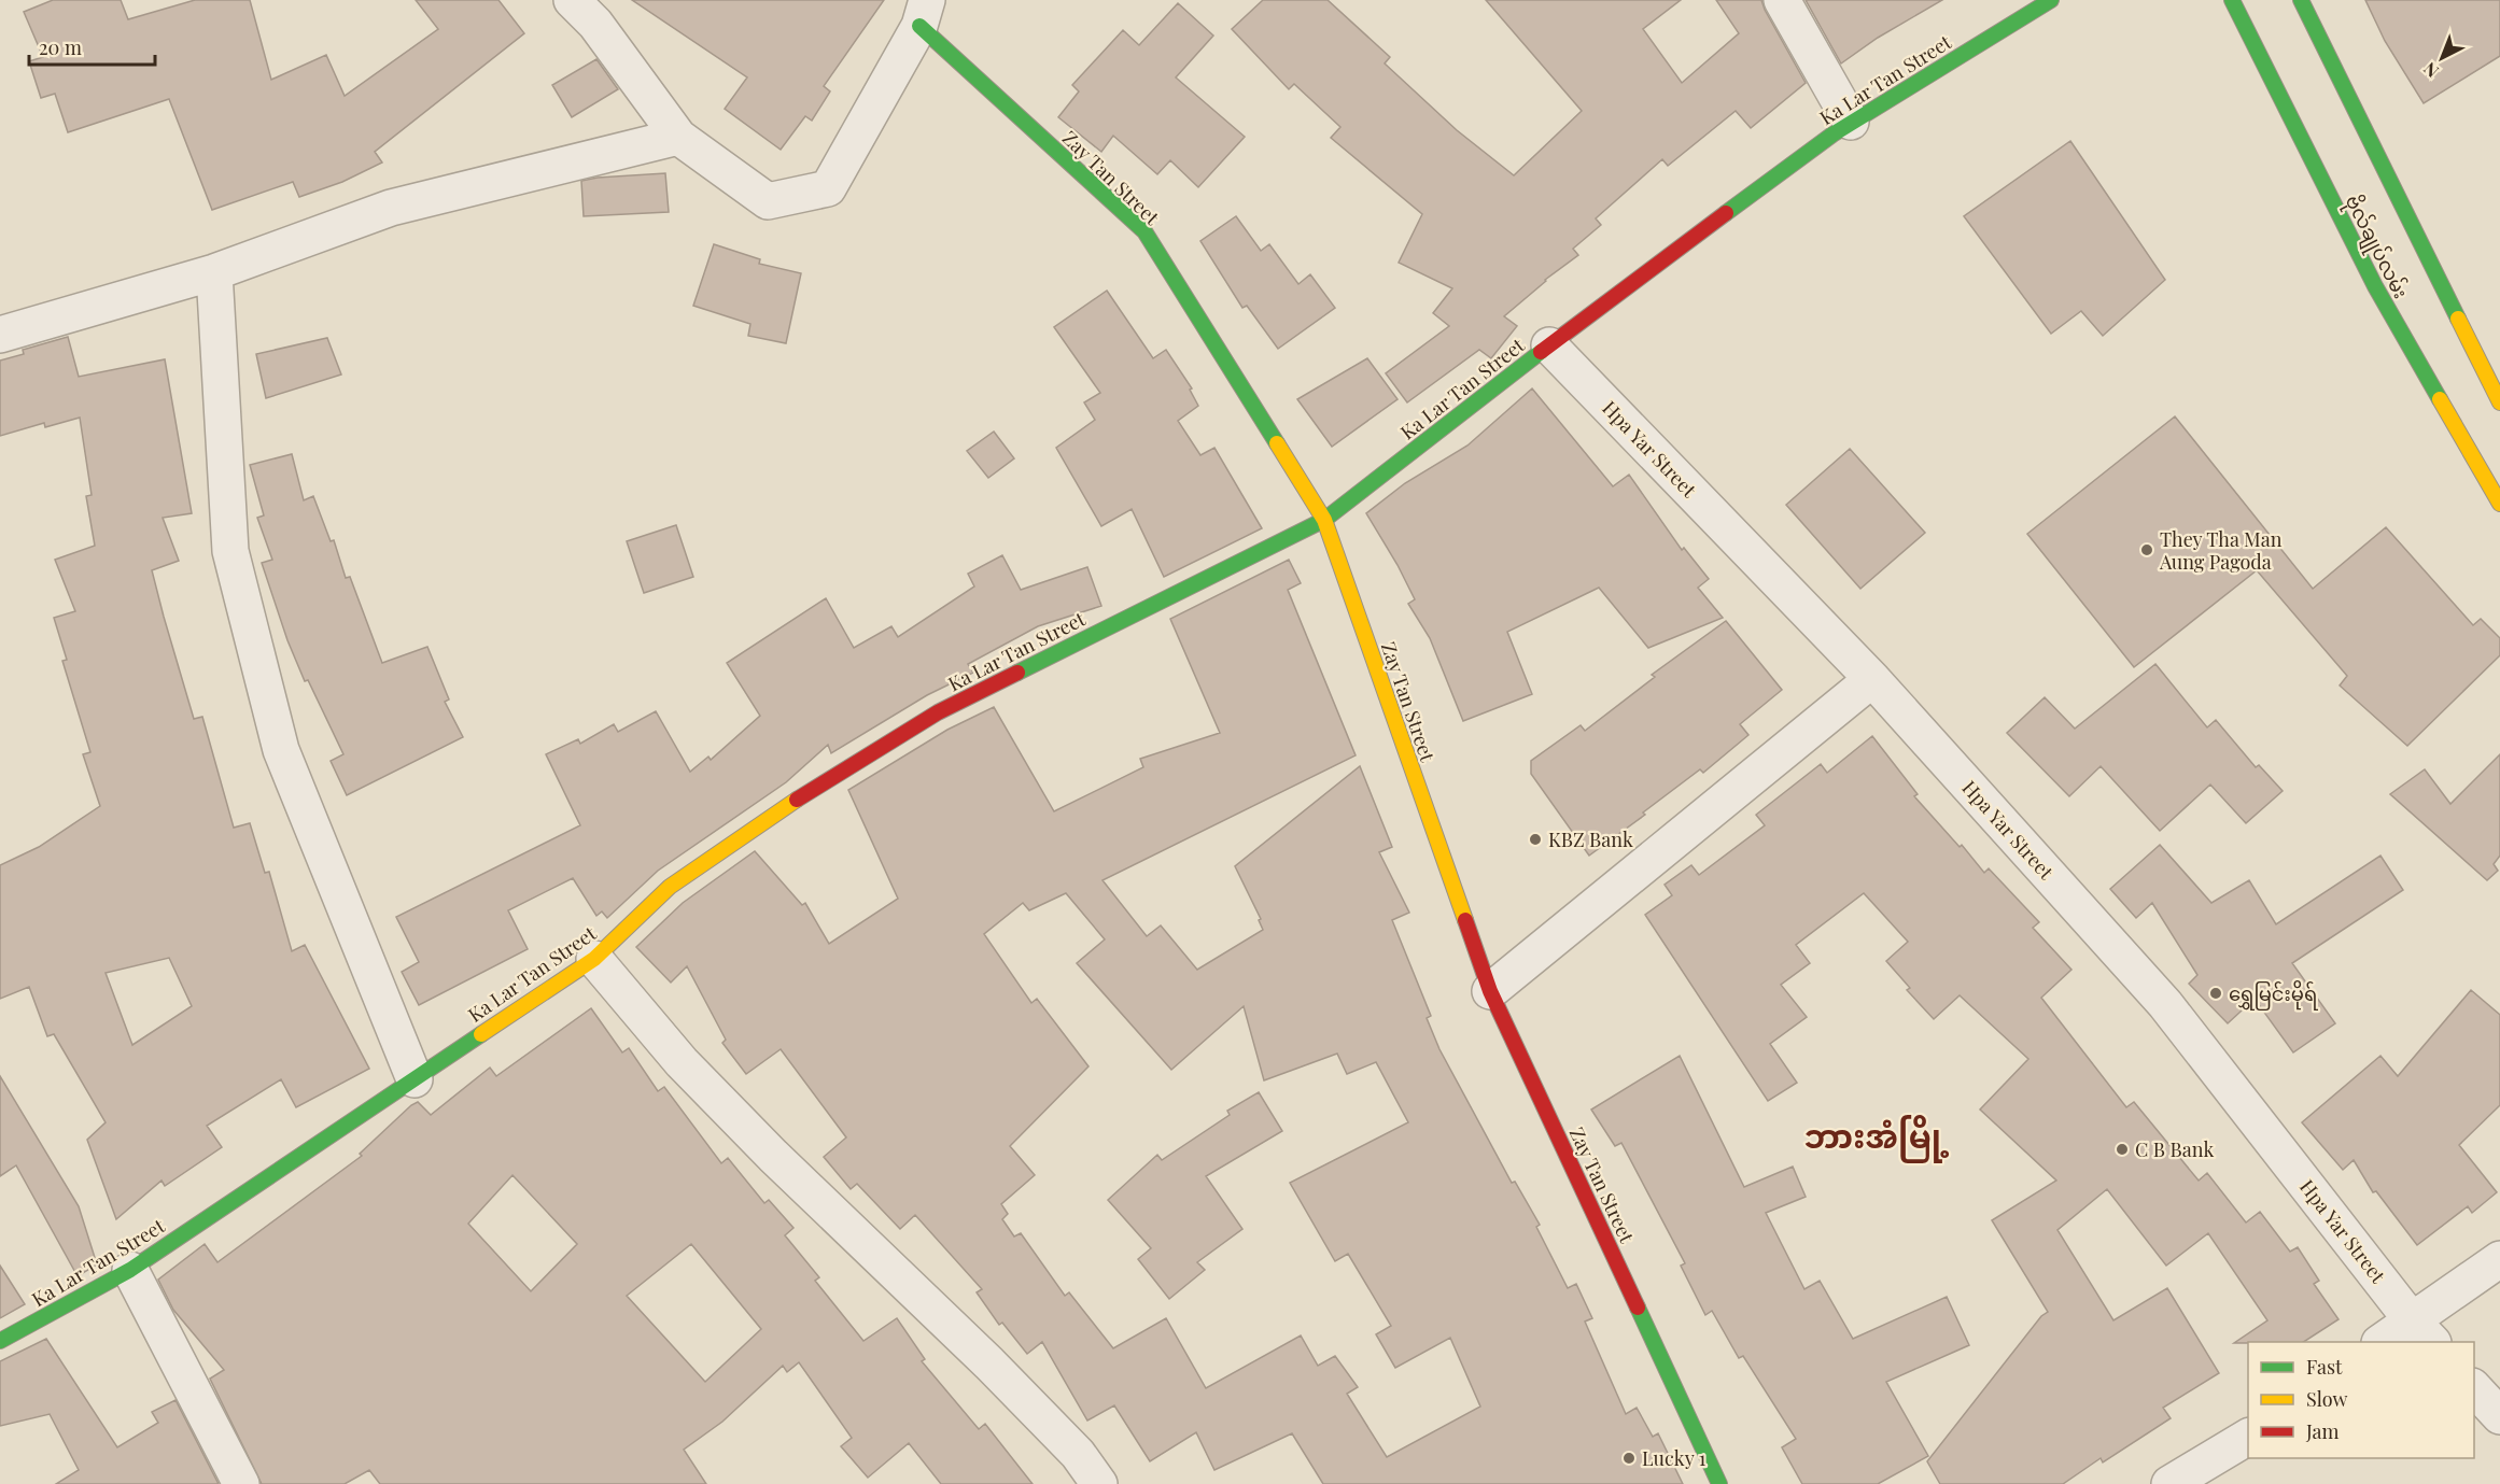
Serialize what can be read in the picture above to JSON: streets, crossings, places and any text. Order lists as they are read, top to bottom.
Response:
{
  "streets": {
    "street": [
      "Ka Lar Tan Street",
      "Zay Tan Street",
      "ဗိုလ်ချုပ်လမ်း",
      "Hpa Yar Street"
    ]
  },
  "crossings": [
    ["Ka Lar Tan Street", "Zay Tan Street"],
    ["Ka Lar Tan Street", "Hpa Yar Street"]
  ],
  "districts": ["ဘားအံမြို့"],
  "places": [
    "They Tha Man Aung Pagoda",
    "KBZ Bank",
    "ရွှေမြင်းမိုရ်",
    "C B Bank",
    "Lucky 1"
  ],
  "legend": ["Fast", "Slow", "Jam"],
  "scale_bar": "20 m",
  "north": "bottom left"
}
